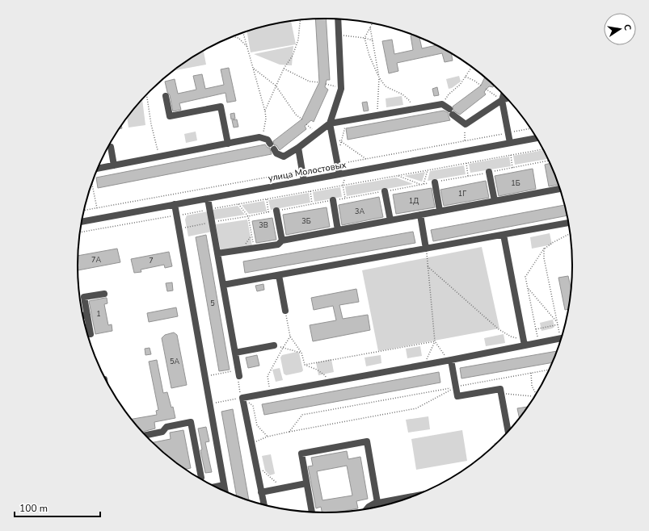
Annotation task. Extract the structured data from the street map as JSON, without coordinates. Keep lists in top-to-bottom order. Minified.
{"streets":{"street":["улица Молостовых"]},"house_numbers":["1Б","1Г","1Д","3А","3Б","3В","7А","7","5","1","5А"],"scale_bar":"100 m","north":"right"}
